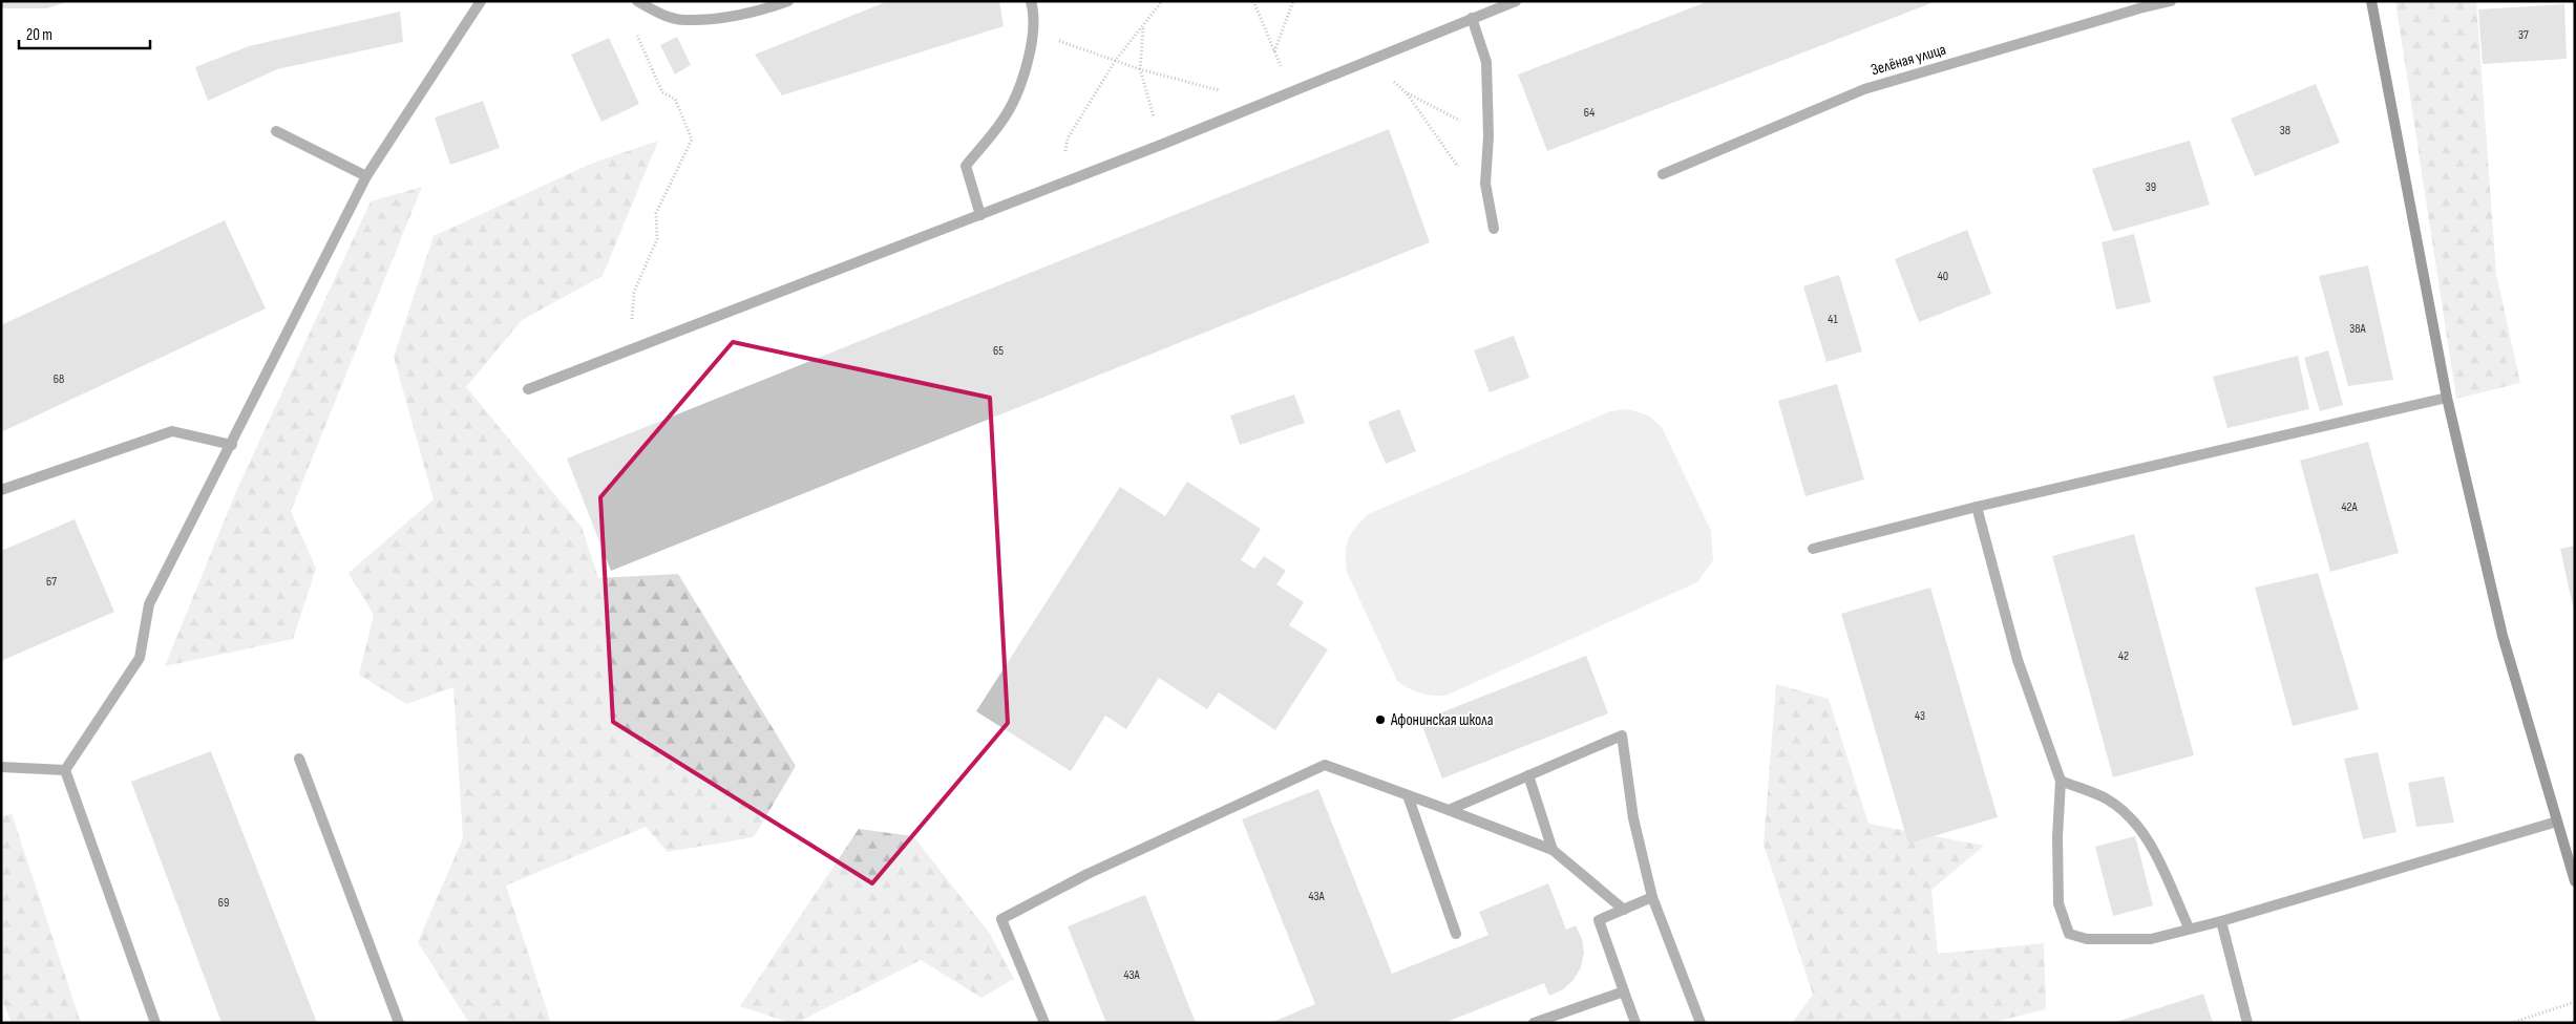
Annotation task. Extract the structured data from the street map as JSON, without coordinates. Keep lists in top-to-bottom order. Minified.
{"streets":{"street":["Зелёная улица"]},"places":["Афонинская школа"],"house_numbers":["37","64","38","39","40","41","38А","65","68","42А","67","42","43","43А","69","43А"],"scale_bar":"20 m"}
